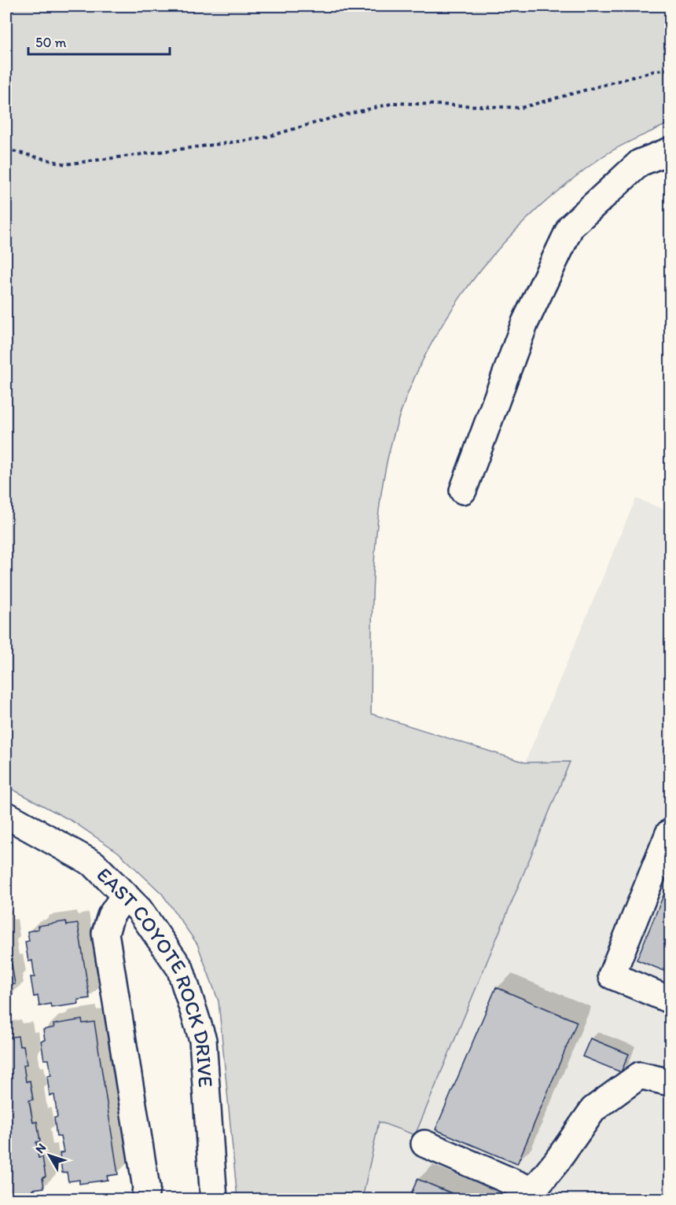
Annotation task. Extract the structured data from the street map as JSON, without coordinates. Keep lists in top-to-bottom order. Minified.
{"streets":{"street":["EAST COYOTE ROCK DRIVE"]},"scale_bar":"50 m","north":"top left"}
